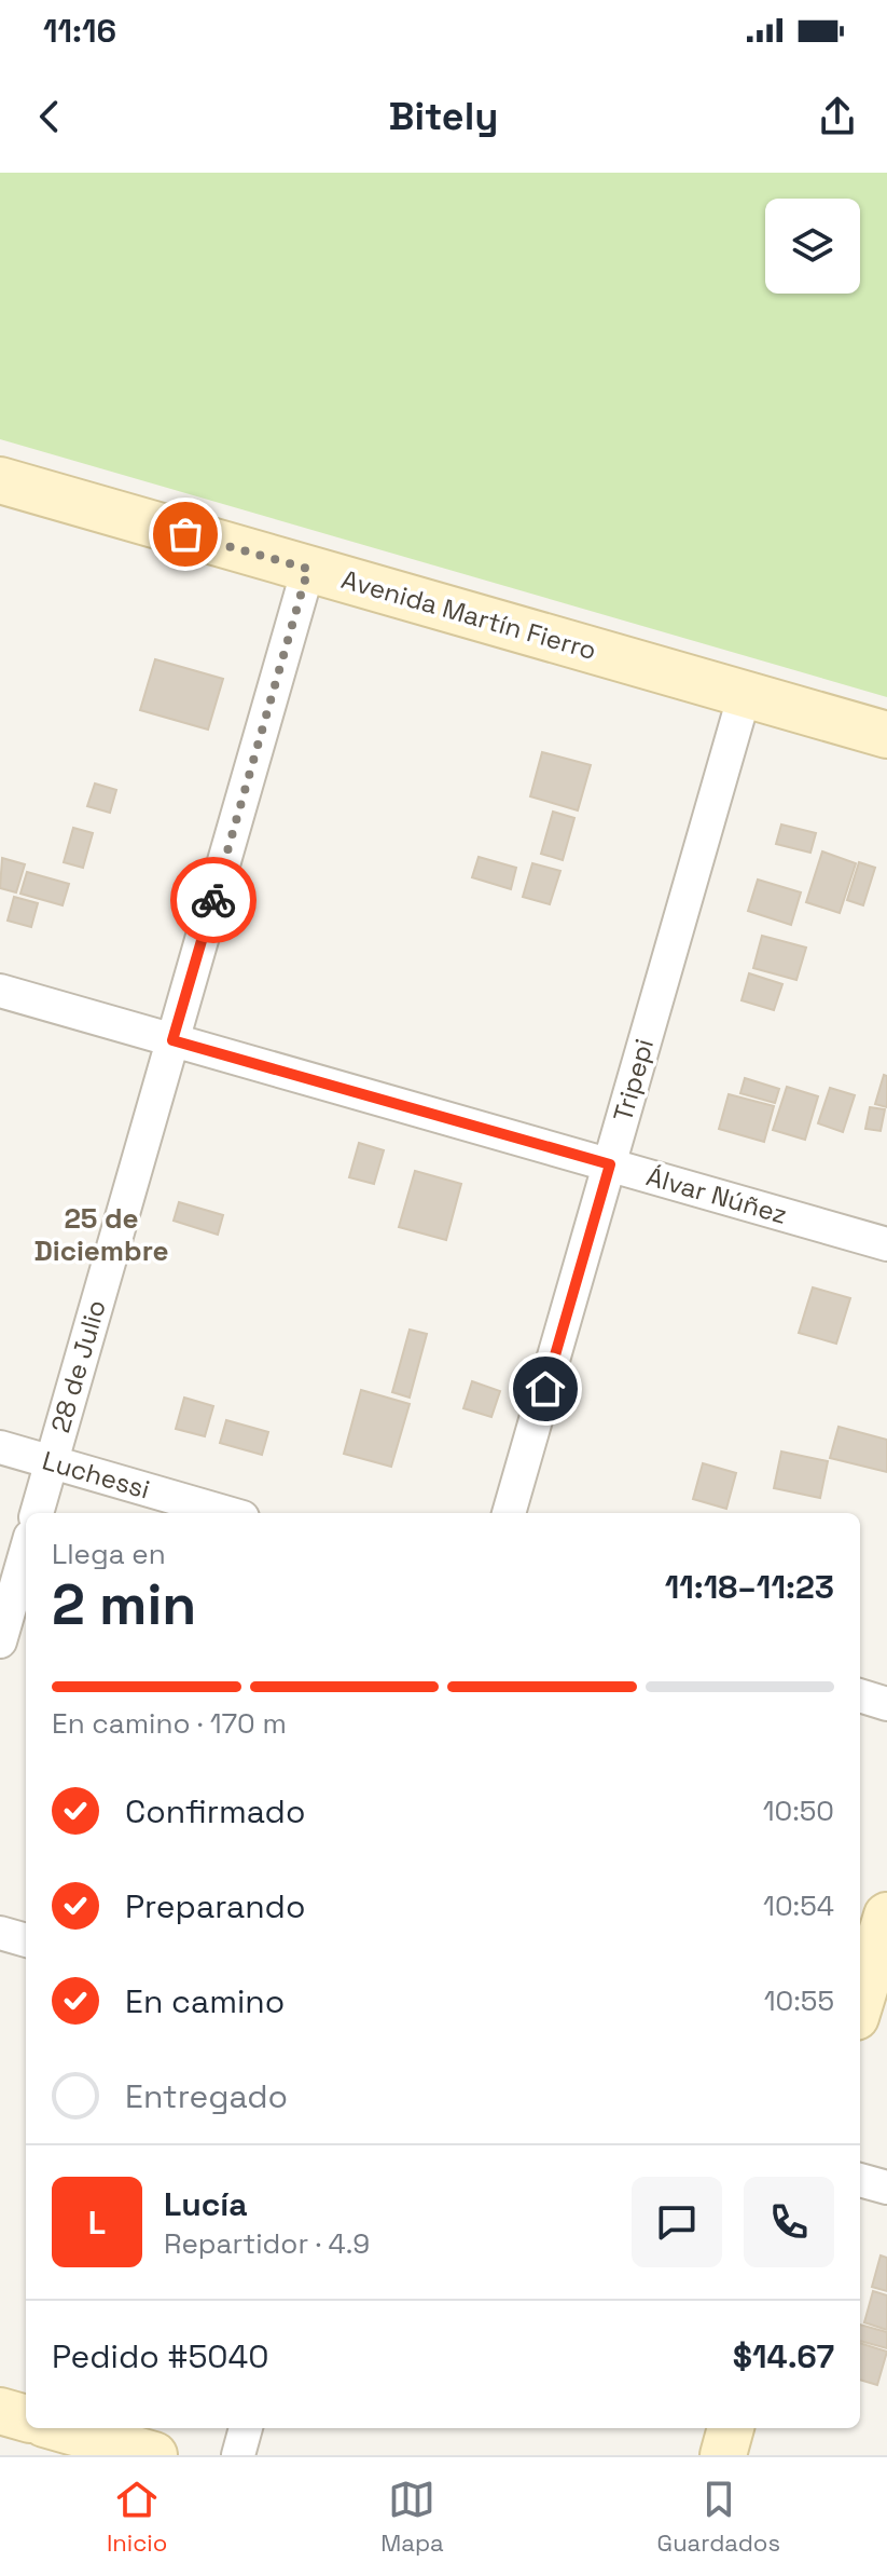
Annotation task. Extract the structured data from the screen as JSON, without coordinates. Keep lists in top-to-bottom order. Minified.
{"streets":{"main road":["Avenida Martín Fierro"],"street":["Tripepi","Álvar Núñez","28 de Julio","Luchessi"]},"crossings":[["Avenida Martín Fierro","Tripepi"],["Avenida Martín Fierro","28 de Julio"],["Tripepi","Álvar Núñez"],["Álvar Núñez","28 de Julio"],["28 de Julio","Luchessi"]],"districts":["25 de Diciembre"],"page":{"status":"11:16","header":"Bitely","heading":["2 min","Llega en","11:18–11:23"],"panel":["Lucía","Repartidor · 4.9","Pedido #5040","$14.67"],"bar":"En camino · 170 m","list":[["Confirmado","10:50"],["Preparando","10:54"],["En camino","10:55"],"Entregado"],"round":"L","tabs":["Inicio","Mapa","Guardados"]}}
